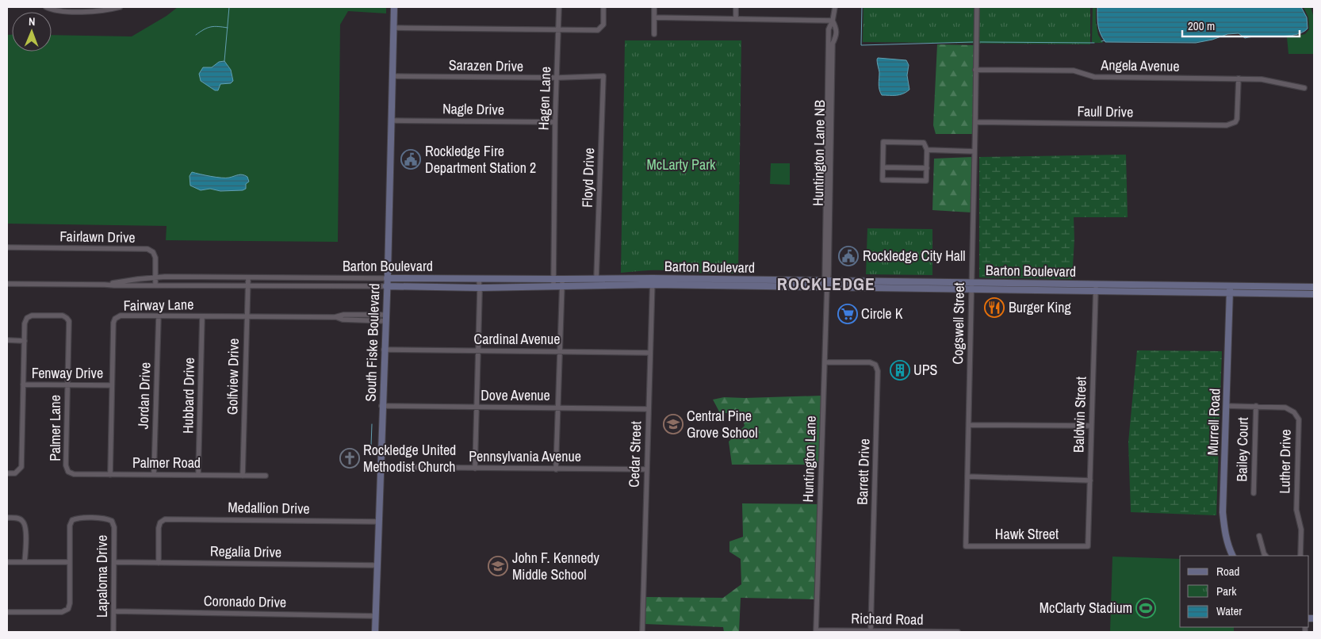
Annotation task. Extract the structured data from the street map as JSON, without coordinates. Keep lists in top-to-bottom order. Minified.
{"streets":{"main road":["Barton Boulevard","South Fiske Boulevard","Murrell Road"],"street":["Sarazen Drive","Angela Avenue","Hagen Lane","Nagle Drive","Faull Drive","Huntington Lane NB","Floyd Drive","Fairlawn Drive","Fairway Lane","Cogswell Street","Cardinal Avenue","Fenway Drive","Golfview Drive","Jordan Drive","Hubbard Drive","Dove Avenue","Baldwin Street","Palmer Lane","Bailey Court","Cedar Street","Pennsylvania Avenue","Huntington Lane","Luther Drive","Palmer Road","Barrett Drive","Medallion Drive","Hawk Street","Regalia Drive","Lapaloma Drive","Coronado Drive","Richard Road"]},"crossings":[["Sarazen Drive","Hagen Lane"],["Sarazen Drive","Floyd Drive"],["Sarazen Drive","South Fiske Boulevard"],["Angela Avenue","Faull Drive"],["Angela Avenue","Cogswell Street"],["Hagen Lane","Nagle Drive"],["Hagen Lane","Barton Boulevard"],["Nagle Drive","South Fiske Boulevard"],["Faull Drive","Cogswell Street"],["Huntington Lane NB","Barton Boulevard"],["Huntington Lane NB","Huntington Lane"],["Floyd Drive","Barton Boulevard"],["Fairlawn Drive","Barton Boulevard"],["Barton Boulevard","Cogswell Street"],["Barton Boulevard","South Fiske Boulevard"],["Barton Boulevard","Golfview Drive"],["Barton Boulevard","Baldwin Street"],["Barton Boulevard","Murrell Road"],["Barton Boulevard","Cedar Street"],["Barton Boulevard","Huntington Lane"],["Fairway Lane","South Fiske Boulevard"],["Fairway Lane","Fenway Drive"],["Fairway Lane","Golfview Drive"],["Fairway Lane","Jordan Drive"],["Fairway Lane","Hubbard Drive"],["Fairway Lane","Palmer Road"],["Cogswell Street","Hawk Street"],["Cardinal Avenue","South Fiske Boulevard"],["Cardinal Avenue","Cedar Street"],["South Fiske Boulevard","Dove Avenue"],["South Fiske Boulevard","Pennsylvania Avenue"],["South Fiske Boulevard","Medallion Drive"],["South Fiske Boulevard","Regalia Drive"],["South Fiske Boulevard","Coronado Drive"],["Fenway Drive","Palmer Lane"],["Golfview Drive","Palmer Road"],["Jordan Drive","Palmer Road"],["Hubbard Drive","Palmer Road"],["Dove Avenue","Cedar Street"],["Baldwin Street","Hawk Street"],["Murrell Road","Luther Drive"],["Palmer Lane","Palmer Road"],["Bailey Court","Luther Drive"],["Cedar Street","Pennsylvania Avenue"],["Huntington Lane","Barrett Drive"],["Huntington Lane","Richard Road"],["Barrett Drive","Richard Road"],["Medallion Drive","Regalia Drive"],["Regalia Drive","Lapaloma Drive"],["Lapaloma Drive","Coronado Drive"]],"districts":["ROCKLEDGE"],"parks":["McLarty Park"],"places":{"public building":["Rockledge Fire Department Station 2","Rockledge City Hall"],"restaurant":["Burger King"],"supermarket":["Circle K"],"building":["UPS"],"school or university":["Central Pine Grove School","John F. Kennedy Middle School"],"church":["Rockledge United Methodist Church"],"sports":["McClarty Stadium"]},"legend":["Road","Park","Water"],"scale_bar":"200 m","north":"top"}
